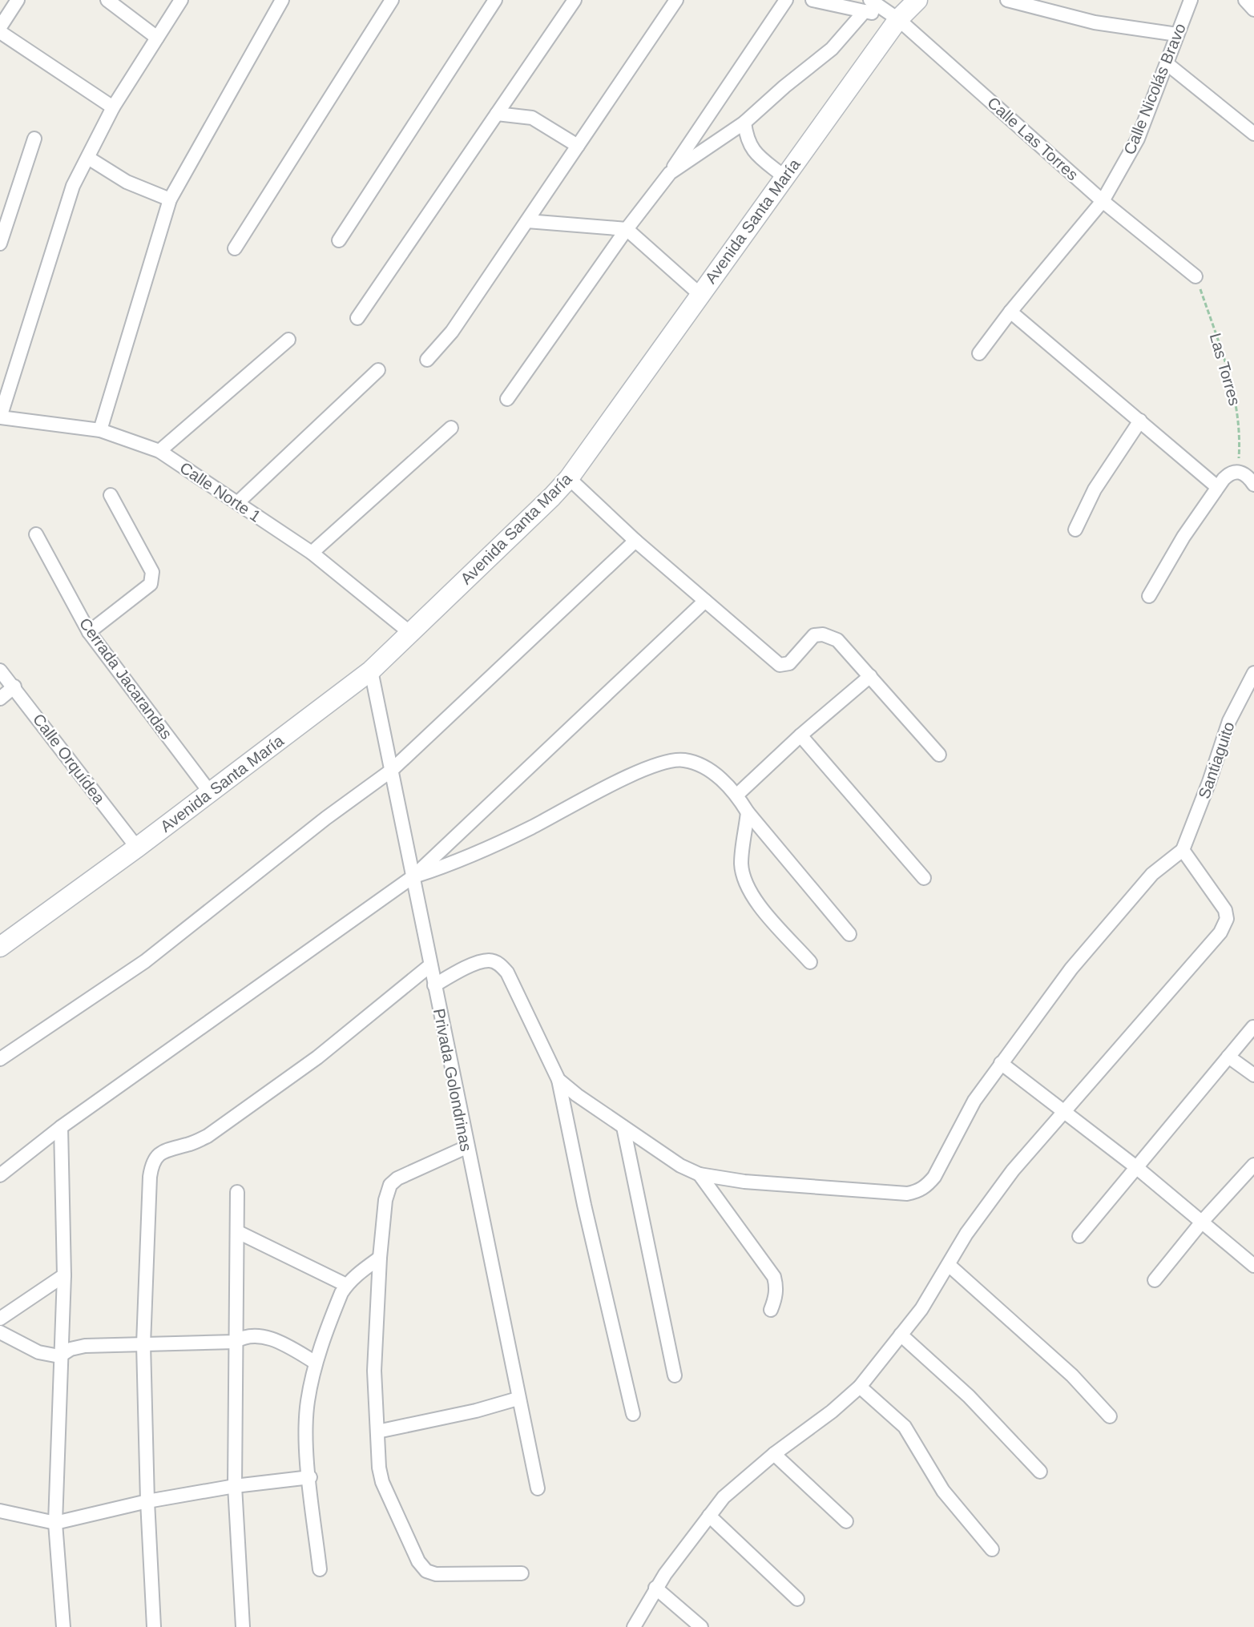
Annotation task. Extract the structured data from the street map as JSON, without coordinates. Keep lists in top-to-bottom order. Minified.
{"streets":{"main road":["Avenida Santa María"],"street":["Calle Nicolás Bravo","Calle Las Torres","Calle Norte 1","Cerrada Jacarandas","Calle Orquídea","Santiaguito","Privada Golondrinas"],"path":["Las Torres"]},"crossings":[["Calle Nicolás Bravo","Calle Las Torres"],["Calle Las Torres","Avenida Santa María"],["Calle Las Torres","Las Torres"],["Avenida Santa María","Calle Norte 1"],["Avenida Santa María","Cerrada Jacarandas"],["Avenida Santa María","Calle Orquídea"],["Avenida Santa María","Privada Golondrinas"]]}
